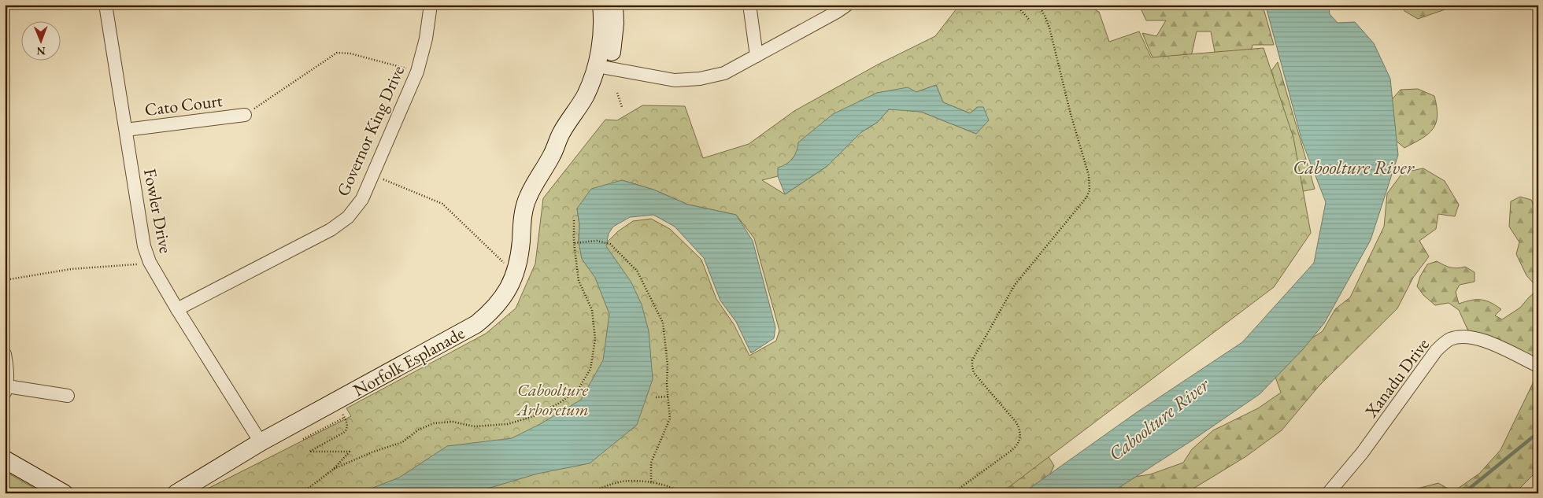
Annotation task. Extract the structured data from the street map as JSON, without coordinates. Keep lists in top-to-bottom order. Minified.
{"streets":{"street":["Cato Court","Governor King Drive","Fowler Drive","Norfolk Esplanade","Xanadu Drive"]},"crossings":[["Cato Court","Fowler Drive"],["Governor King Drive","Fowler Drive"],["Fowler Drive","Norfolk Esplanade"]],"water":["Caboolture River"],"parks":["Caboolture Arboretum"],"north":"bottom"}
